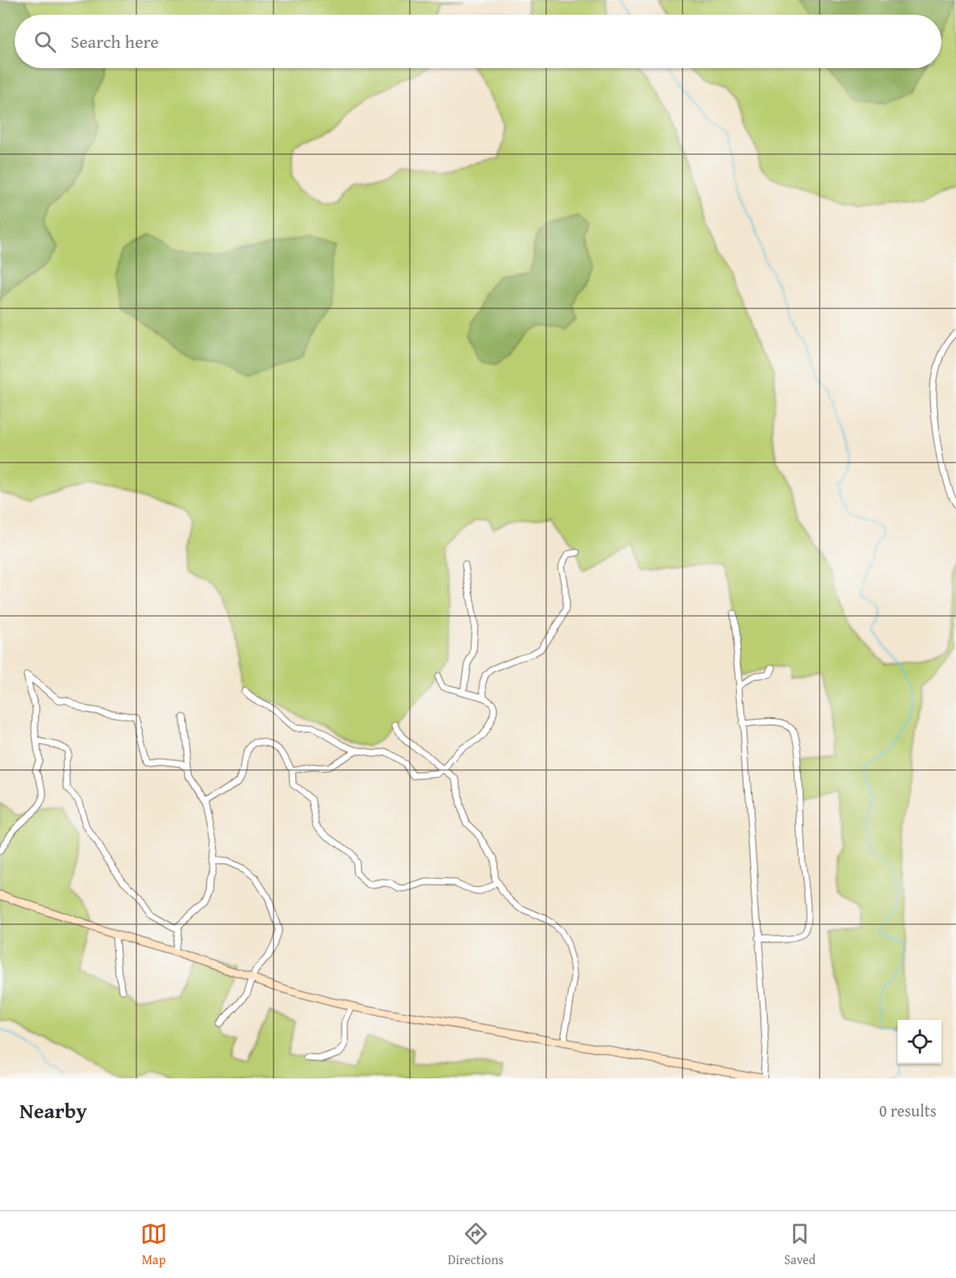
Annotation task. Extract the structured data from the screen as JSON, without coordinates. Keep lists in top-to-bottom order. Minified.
{"page":{"search":"Search here","heading":["Nearby","0 results"],"nav":["Map","Directions","Saved"]}}
